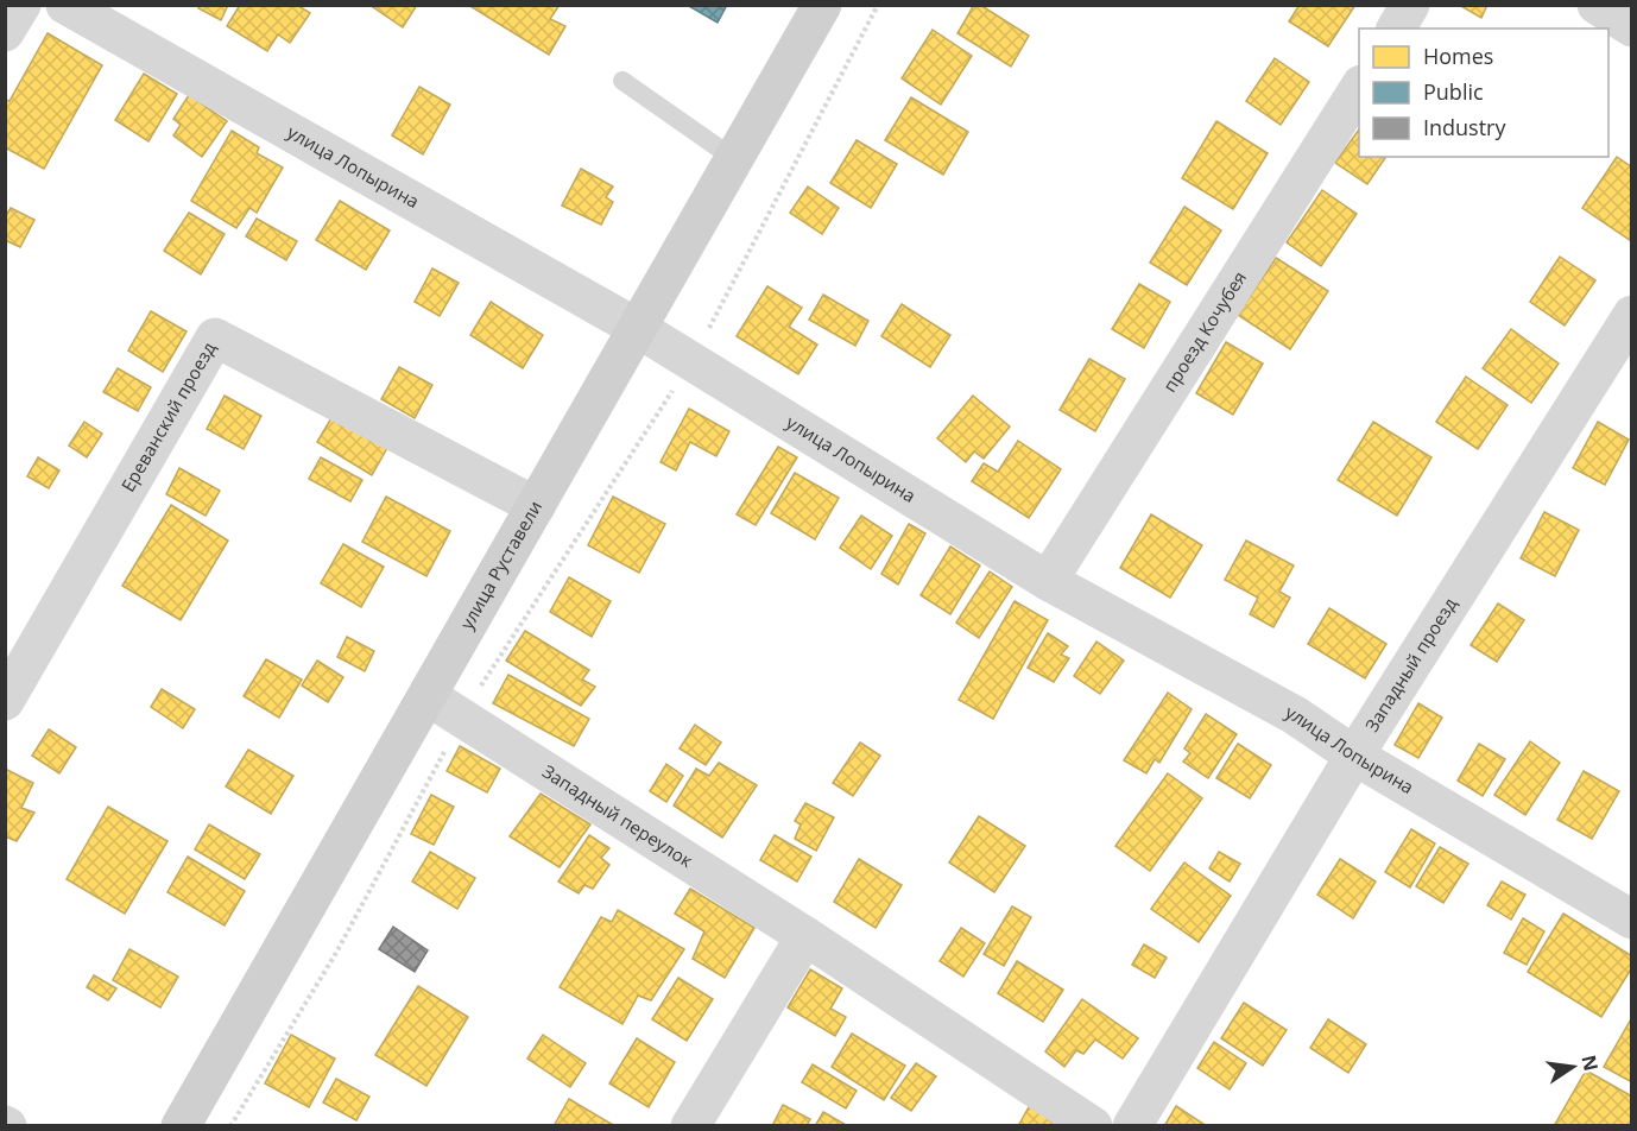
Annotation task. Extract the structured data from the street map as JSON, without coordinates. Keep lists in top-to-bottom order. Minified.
{"streets":{"street":["улица Лопырина","проезд Кочубея","Ереванский проезд","улица Руставели","Западный проезд","Западный переулок"]},"crossings":[["улица Лопырина","проезд Кочубея"],["улица Лопырина","улица Руставели"],["улица Лопырина","Западный проезд"],["Ереванский проезд","улица Руставели"],["улица Руставели","Западный переулок"]],"legend":["Homes","Public","Industry"],"north":"right"}
